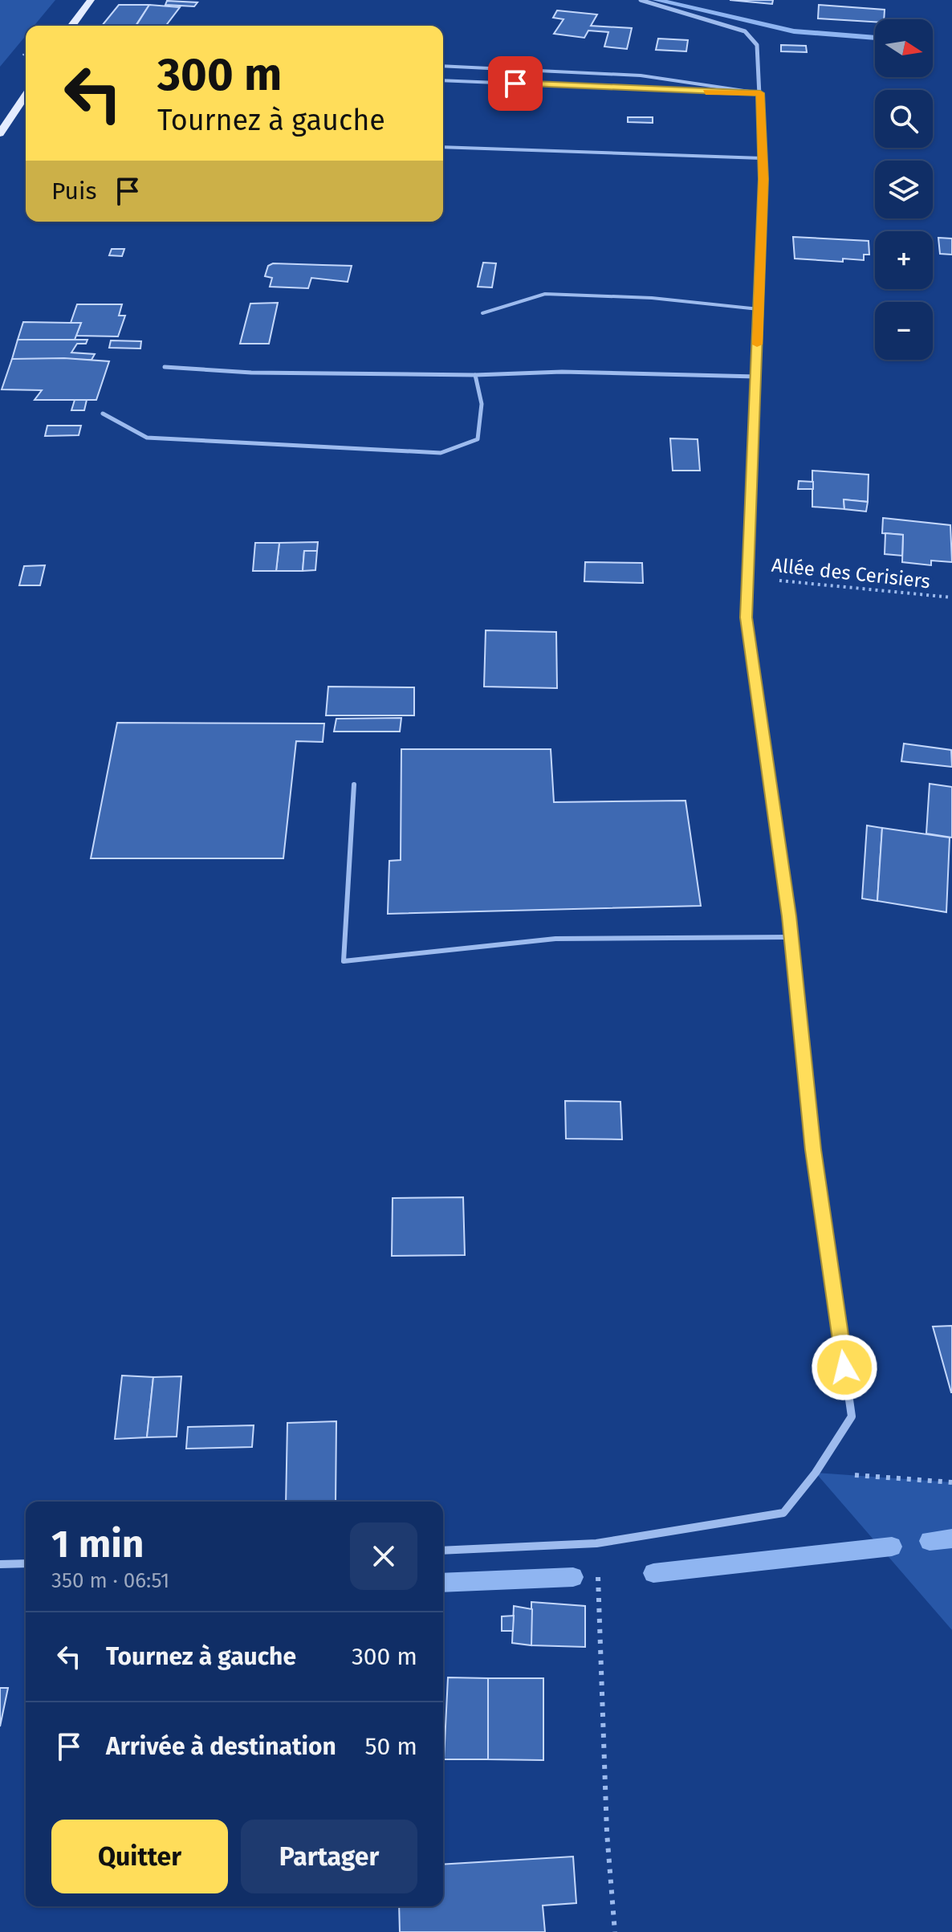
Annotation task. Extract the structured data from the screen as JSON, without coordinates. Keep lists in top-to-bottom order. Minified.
{"streets":{"path":["Allée des Cerisiers"]},"north":"right","page":{"map_buttons":["+","−"],"turn":["300 m","Tournez à gauche"],"then":"Puis","heading":["1 min","350 m · 06:51"],"list":[{"name":"Tournez à gauche","value":"300 m"},{"name":"Arrivée à destination","value":"50 m"}],"buttons":["Quitter","Partager"]}}
